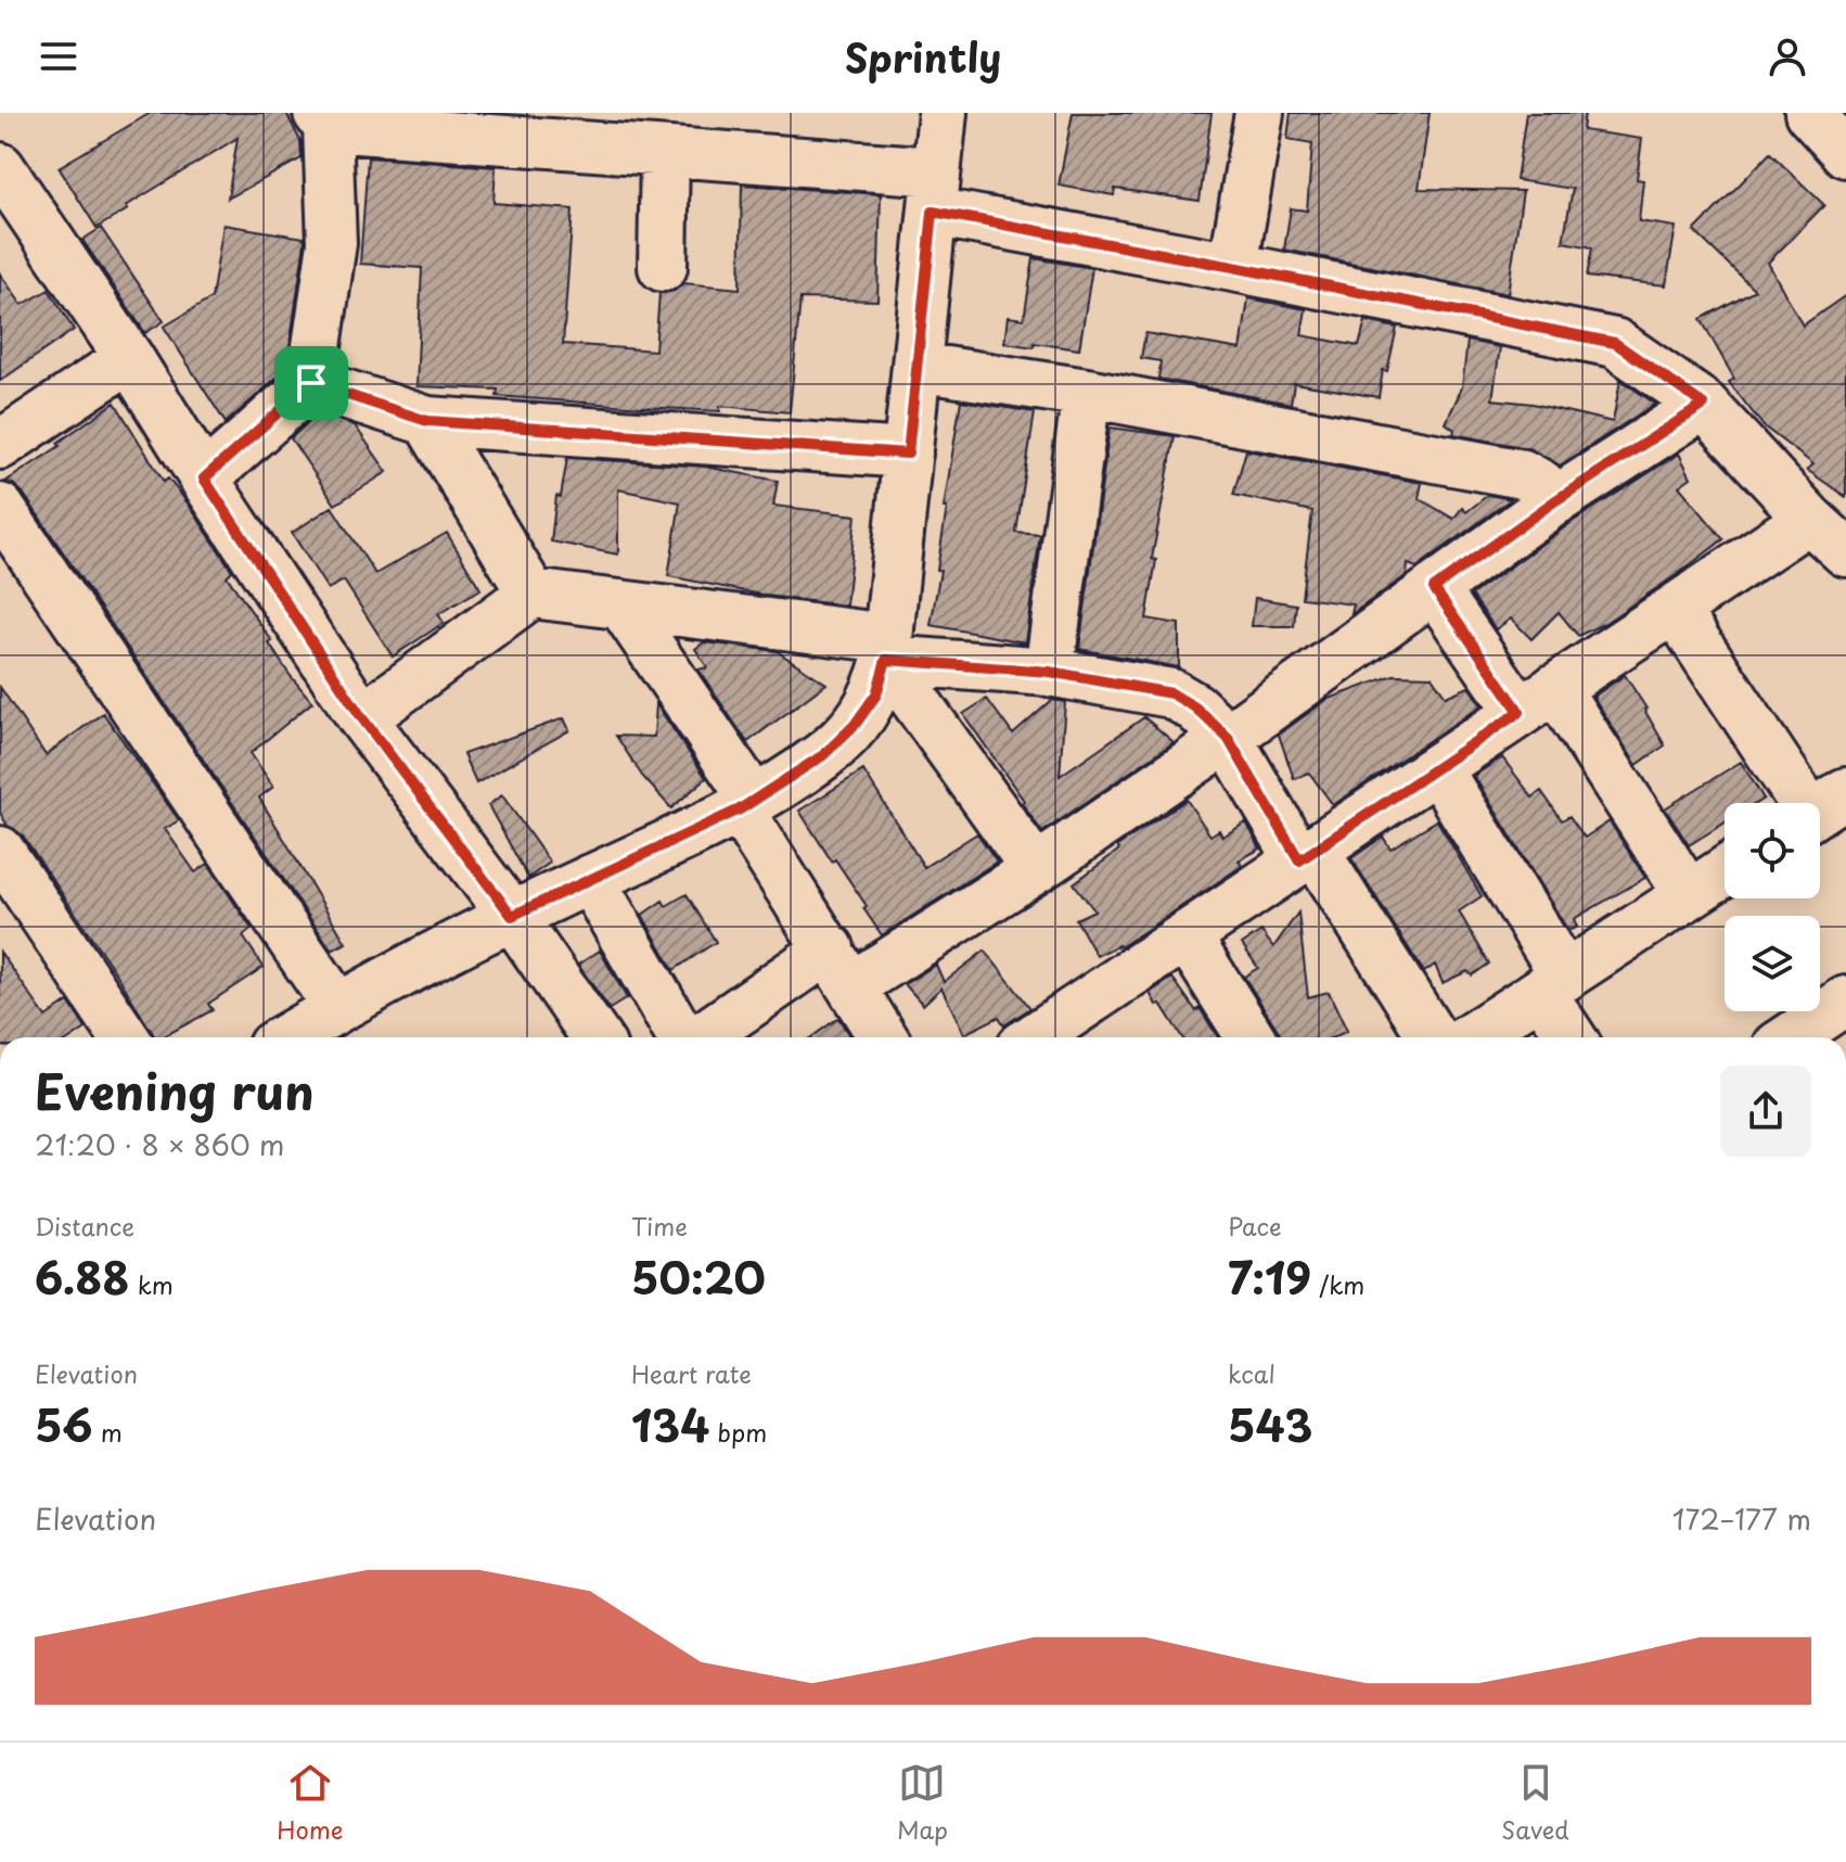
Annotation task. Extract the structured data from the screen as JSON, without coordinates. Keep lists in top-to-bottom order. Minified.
{"page":{"header":"Sprintly","heading":["Evening run","21:20 · 8 × 860 m"],"stats":[["Distance","6.88 km"],["Time","50:20"],["Pace","7:19 /km"],["Elevation","56 m"],["Heart rate","134 bpm"],["kcal","543"]],"chart":["Elevation","172–177 m"],"tabs":["Home","Map","Saved"]}}
